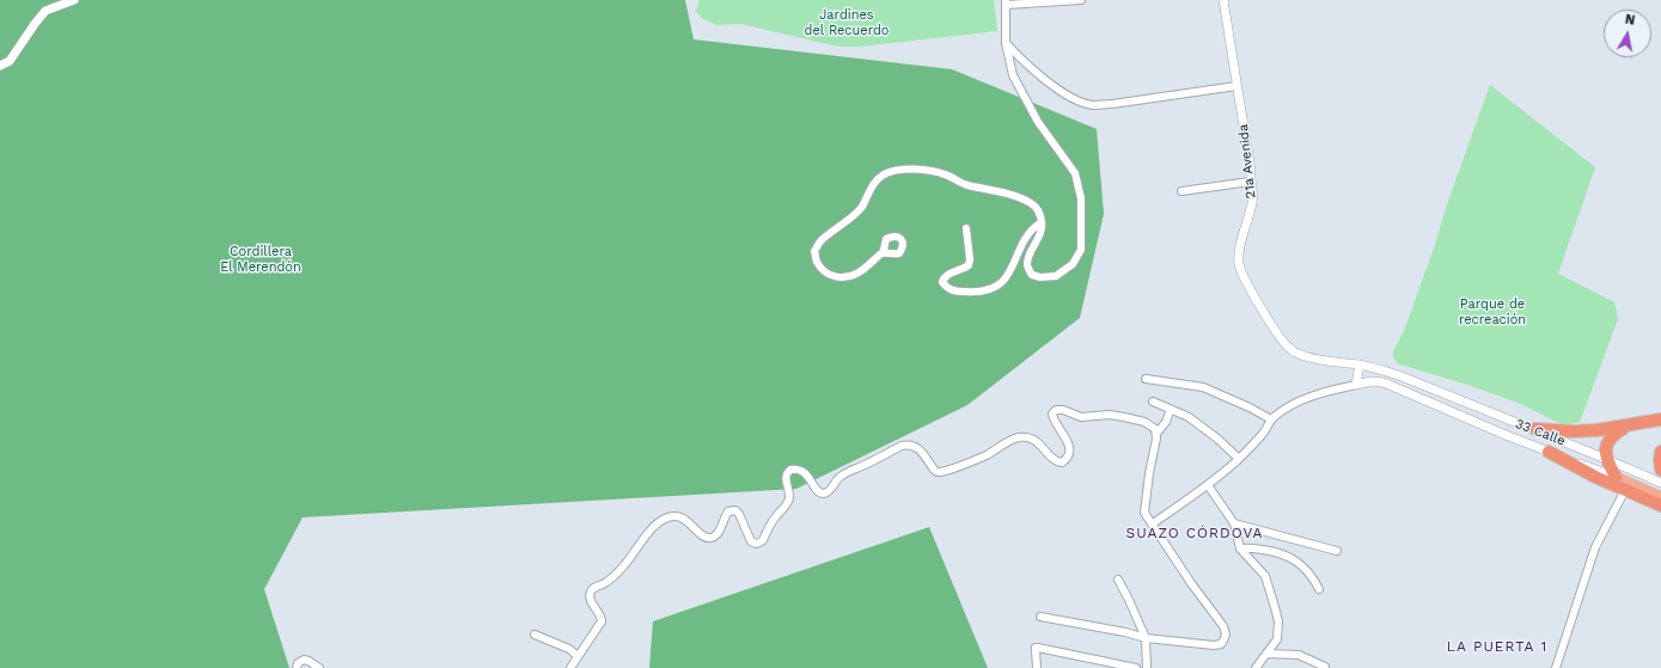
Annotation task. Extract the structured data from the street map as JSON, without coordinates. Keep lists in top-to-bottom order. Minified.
{"streets":{"main road":["33 Calle"],"street":["21a Avenida"]},"crossings":[["21a Avenida","33 Calle"]],"districts":["SUAZO CÓRDOVA","LA PUERTA 1"],"parks":["Jardines del Recuerdo","Cordillera El Merendón","Parque de recreación"],"north":"top"}
